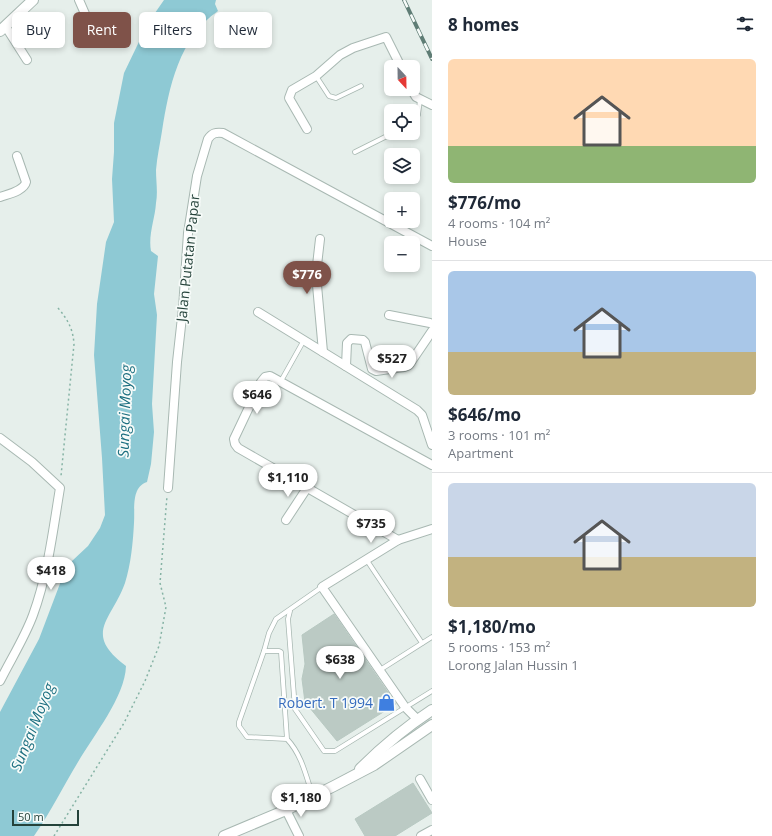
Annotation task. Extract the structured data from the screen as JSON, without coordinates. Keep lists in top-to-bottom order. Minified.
{"streets":{"street":["Jalan Putatan Papar"]},"water":["Sungai Moyog"],"places":{"shop":["Robert. T 1994"]},"scale_bar":"50 m","north":"bottom","page":{"heading":"8 homes","chip":["Buy","Rent","Filters","New"],"list":[{"name":"$776/mo","note":"4 rooms · 104 m² · House"},{"name":"$646/mo","note":"3 rooms · 101 m² · Apartment"},{"name":"$1,180/mo","note":"5 rooms · 153 m² · Lorong Jalan Hussin 1"}],"map_buttons":["+","−"],"price":["$776","$527","$646","$1,110","$735","$418","$638","$1,180"],"scale":"50 m"}}
